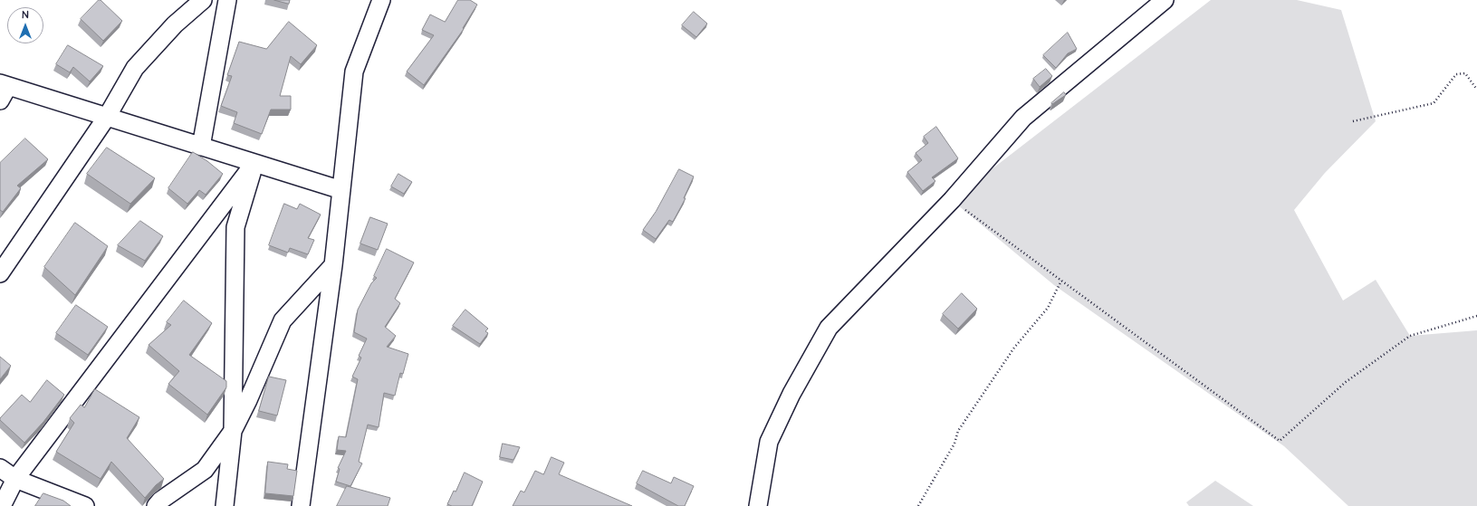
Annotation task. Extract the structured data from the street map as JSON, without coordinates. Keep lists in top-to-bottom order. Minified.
{"north":"top"}
